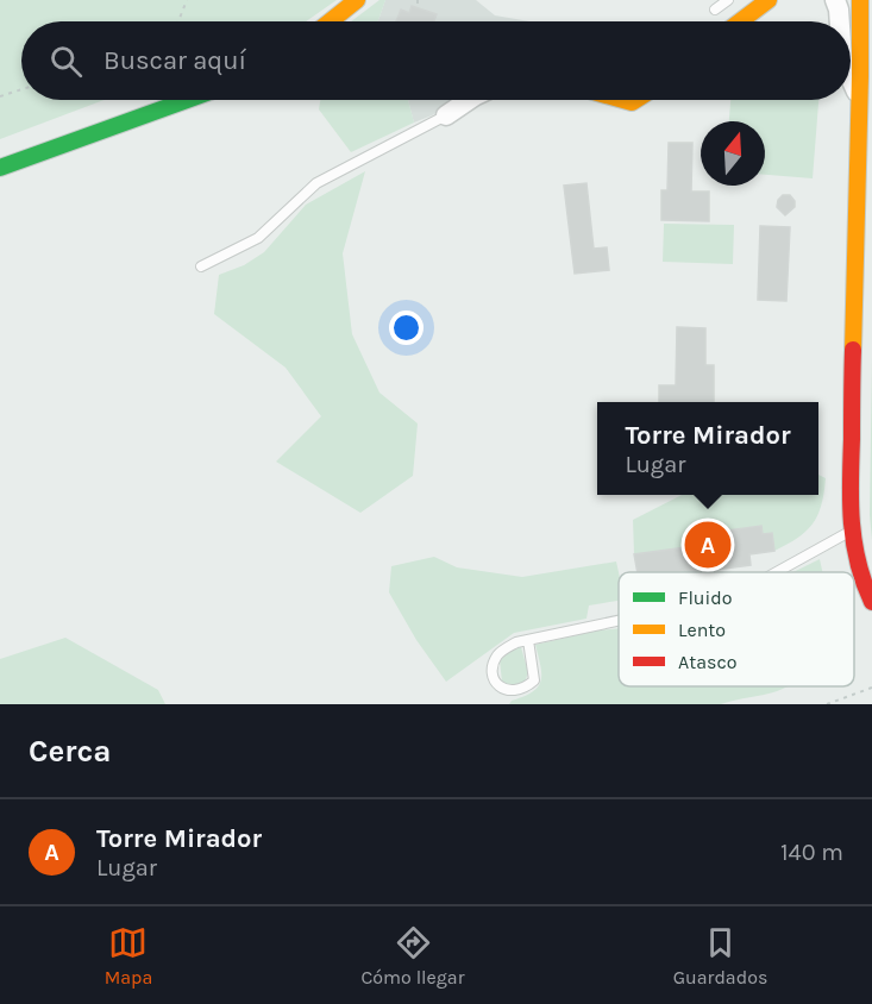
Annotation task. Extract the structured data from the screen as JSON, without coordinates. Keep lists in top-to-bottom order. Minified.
{"legend":["Fluido","Lento","Atasco"],"north":"top","page":{"search":"Buscar aquí","popup":["Torre Mirador","Lugar"],"pins":"A","heading":"Cerca","list":[{"mark":"A","name":"Torre Mirador","note":"Lugar","value":"140 m"}],"nav":["Mapa","Cómo llegar","Guardados"]}}
